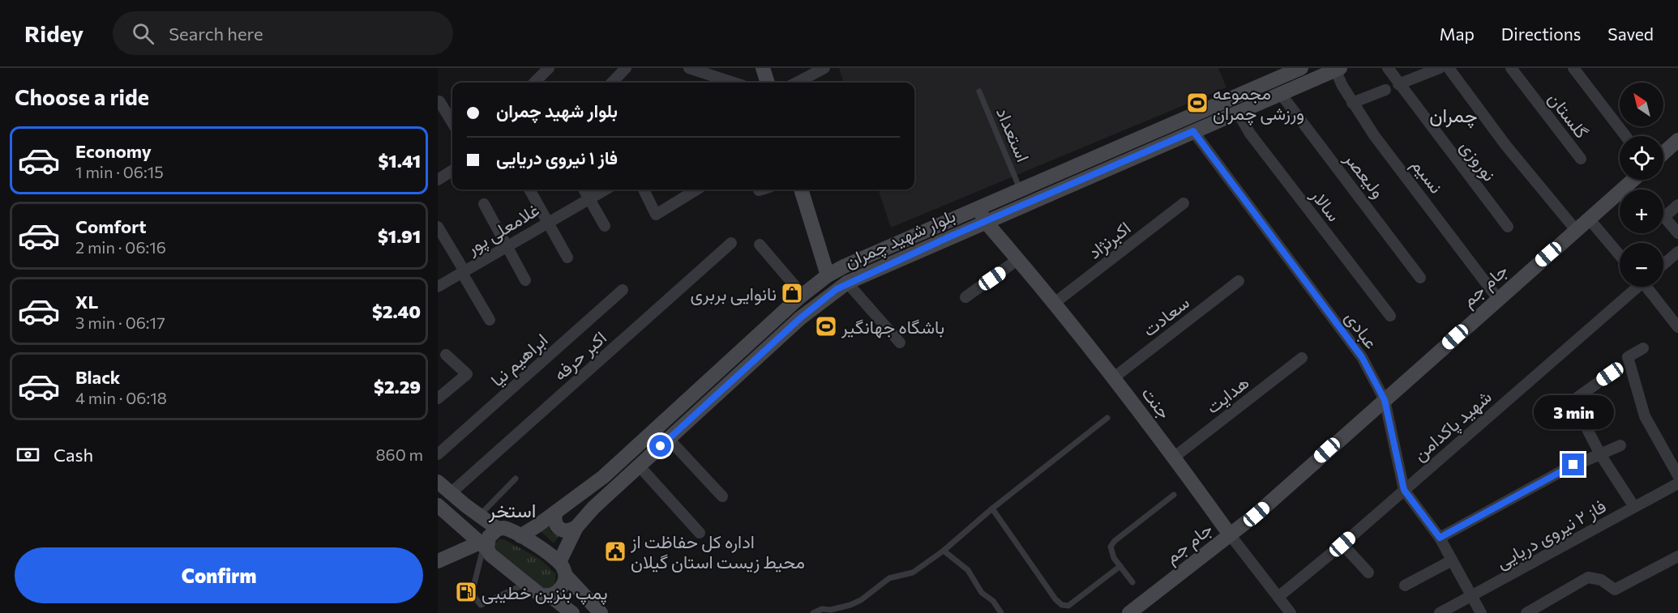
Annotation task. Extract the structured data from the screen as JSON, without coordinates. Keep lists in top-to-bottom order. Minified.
{"streets":{"main road":["بلوار شهید چمران","جام جم","جنت"],"street":["گلستان","نوروزی","ولیعصر","نسیم","سالار","غلامعلی پور","اکبرنژاد","سعادت","عبادی","اکبر حرفه","ابراهیم نیا","هدایت","شهید پاکدامن","فاز ۲ نیروی دریایی"],"lane":["استعداد"]},"crossings":[["استعداد","بلوار شهید چمران"],["ولیعصر","بلوار شهید چمران"],["نسیم","بلوار شهید چمران"],["نسیم","جام جم"],["سالار","بلوار شهید چمران"],["بلوار شهید چمران","عبادی"],["بلوار شهید چمران","جنت"],["اکبرنژاد","جنت"],["جام جم","عبادی"],["جام جم","جنت"],["سعادت","جنت"],["عبادی","شهید پاکدامن"],["عبادی","فاز ۲ نیروی دریایی"],["هدایت","جنت"],["جنت","شهید پاکدامن"]],"districts":["چمران","استخر"],"places":{"sports":["مجموعه ورزشی چمران","باشگاه جهانگیر"],"shop":["نانوایی بربری"],"public building":["اداره کل حفاظت از محیط زیست استان گیلان"],"fuel station":["پمپ بنزین خطیبی"]},"north":"top left","page":{"header":"Ridey","search":"Search here","nav":["Map","Directions","Saved"],"heading":"Choose a ride","map_buttons":["+","−"],"banner":["بلوار شهید چمران","فاز ۱ نیروی دریایی"],"list":[{"name":"Economy","note":"1 min · 06:15","value":"$1.41"},{"name":"Comfort","note":"2 min · 06:16","value":"$1.91"},{"name":"XL","note":"3 min · 06:17","value":"$2.40"},{"name":"Black","note":"4 min · 06:18","value":"$2.29"}],"bubble":"3 min","pay":["Cash","860 m"],"buttons":"Confirm"}}
